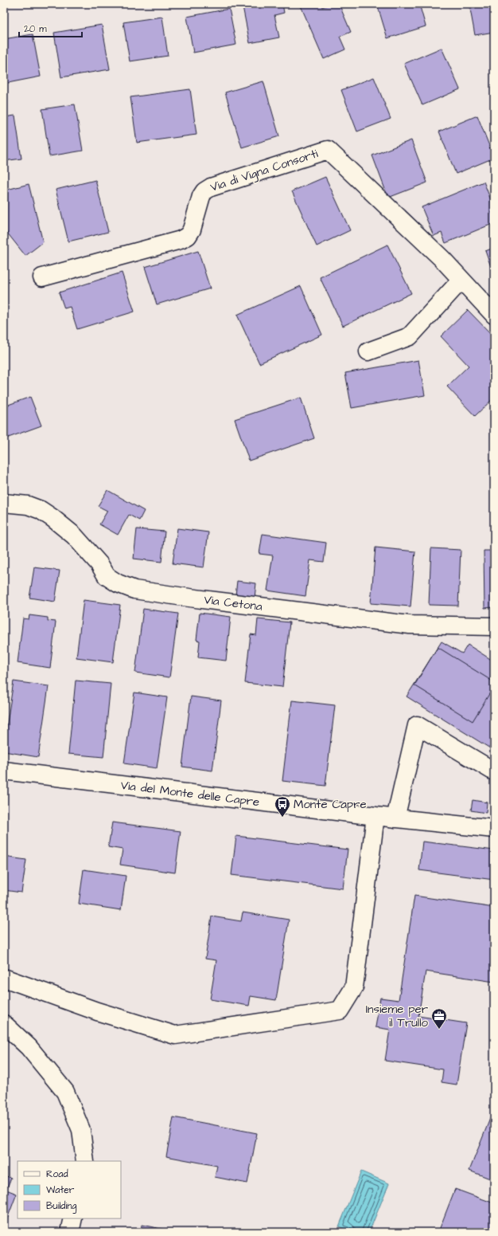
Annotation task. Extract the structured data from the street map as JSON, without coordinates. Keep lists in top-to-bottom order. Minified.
{"streets":{"street":["Via di Vigna Consorti","Via Cetona","Via del Monte delle Capre"]},"places":{"bus stop":["Monte Capre"],"office":["Insieme per il Trullo"]},"legend":["Road","Water","Building"],"scale_bar":"20 m"}
